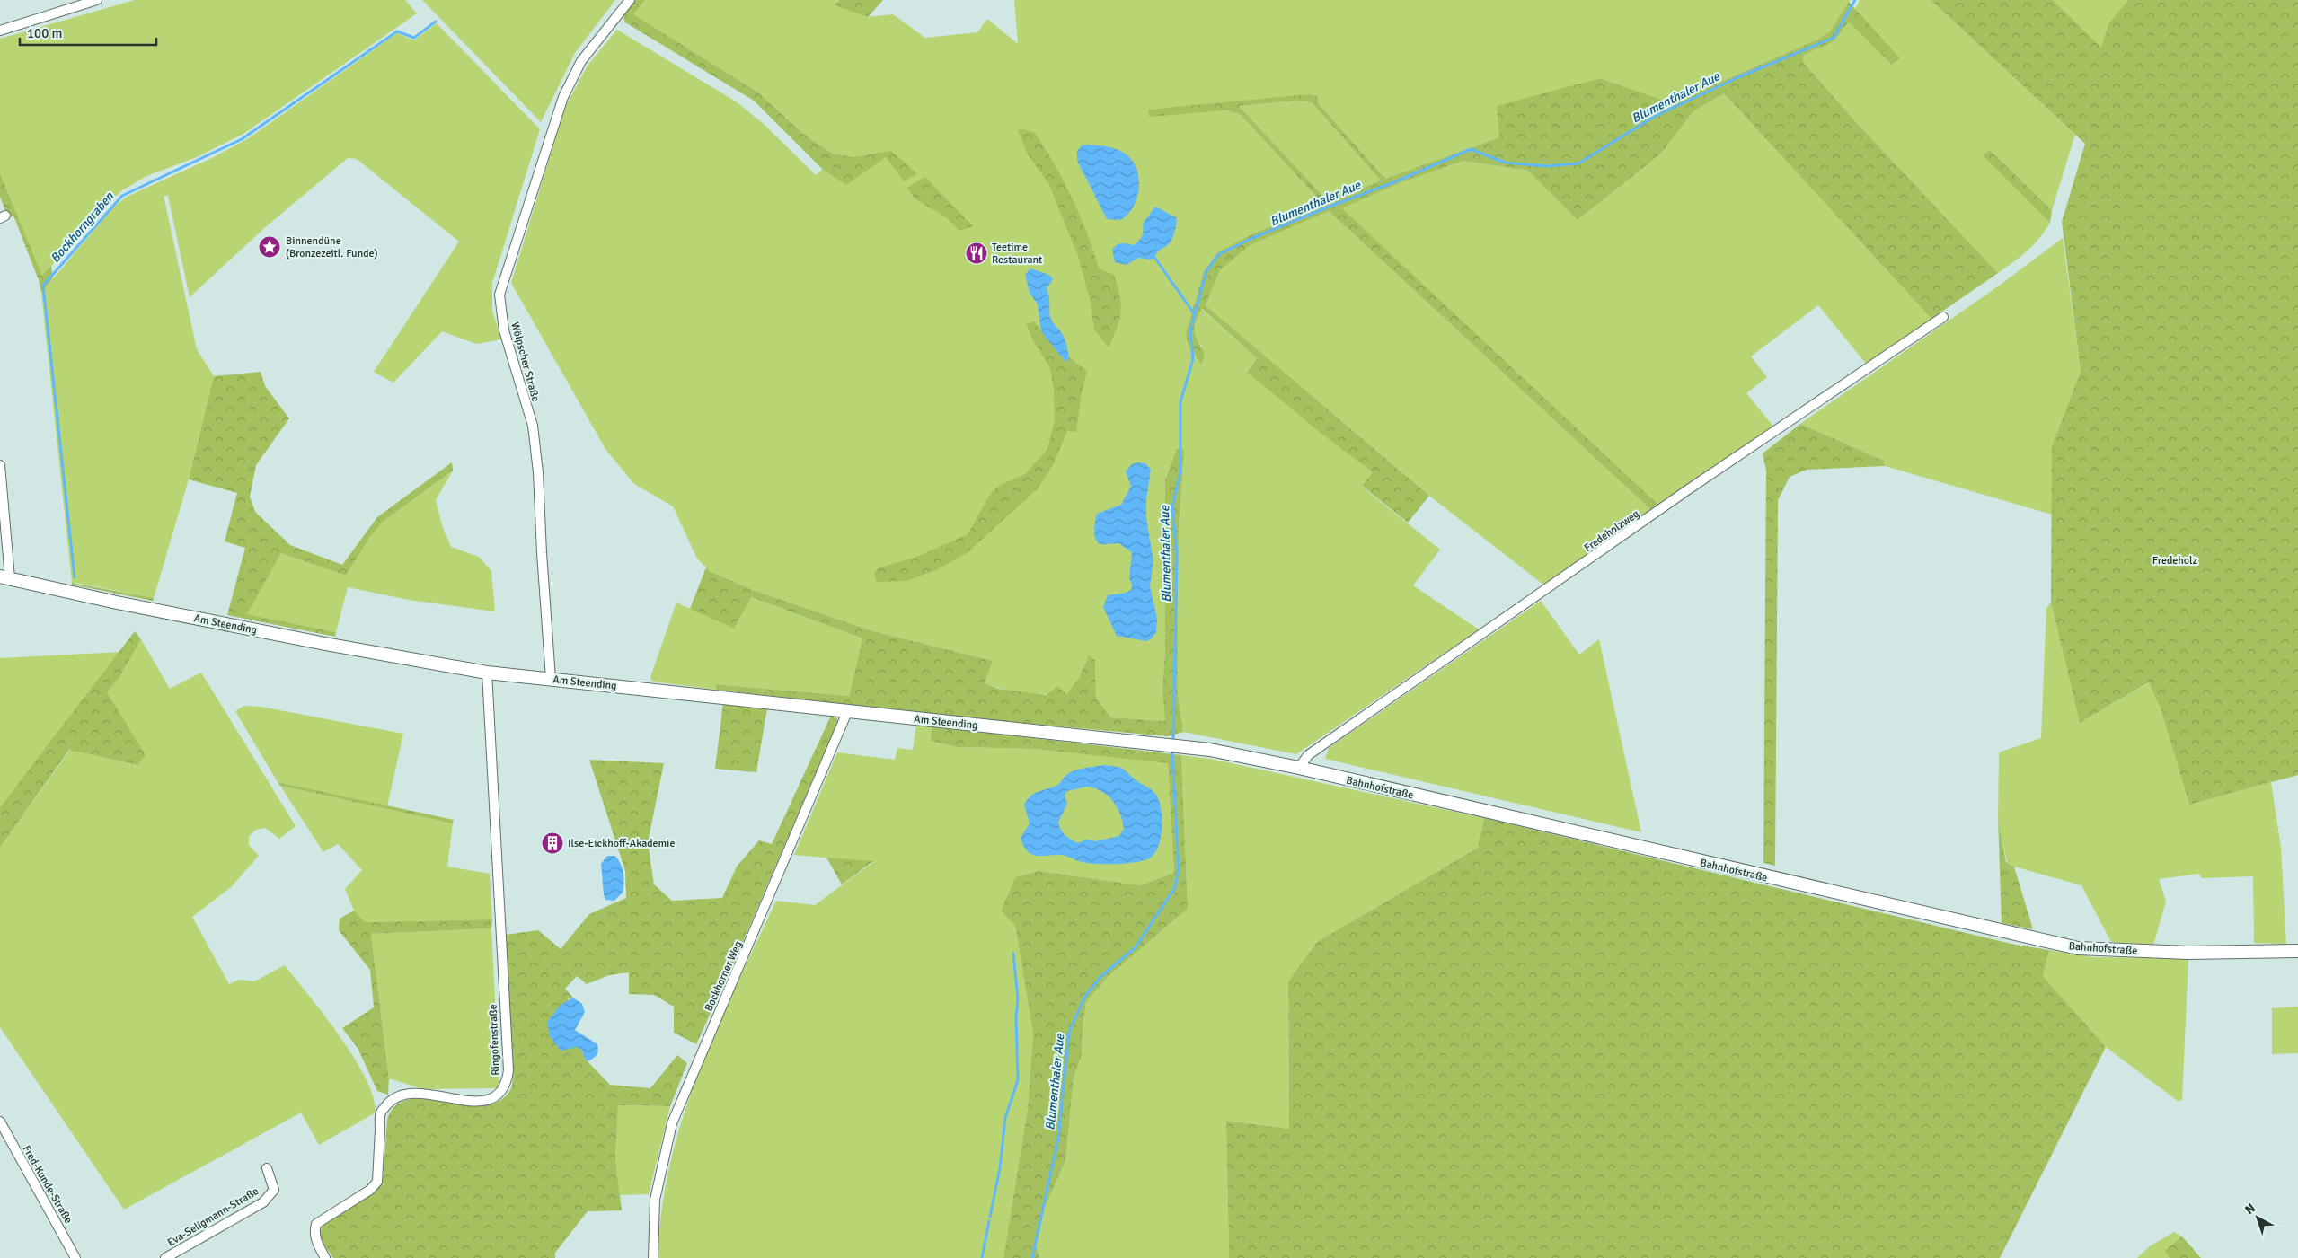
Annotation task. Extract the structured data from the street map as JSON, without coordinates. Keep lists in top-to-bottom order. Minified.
{"streets":{"street":["Wölpscher Straße","Fredeholzweg","Am Steending","Bahnhofstraße","Bockhorner Weg","Ringofenstraße","Fred-Kunde-Straße","Eva-Seligmann-Straße"]},"crossings":[["Wölpscher Straße","Am Steending"],["Fredeholzweg","Bahnhofstraße"],["Am Steending","Bahnhofstraße"],["Am Steending","Bockhorner Weg"],["Am Steending","Ringofenstraße"]],"water":["Blumenthaler Aue","Bockhorngraben"],"parks":["Fredeholz"],"places":{"place":["Binnendüne (Bronzezeitl. Funde)"],"restaurant":["Teetime Restaurant"],"building":["Ilse-Eickhoff-Akademie"]},"scale_bar":"100 m","north":"top left"}
